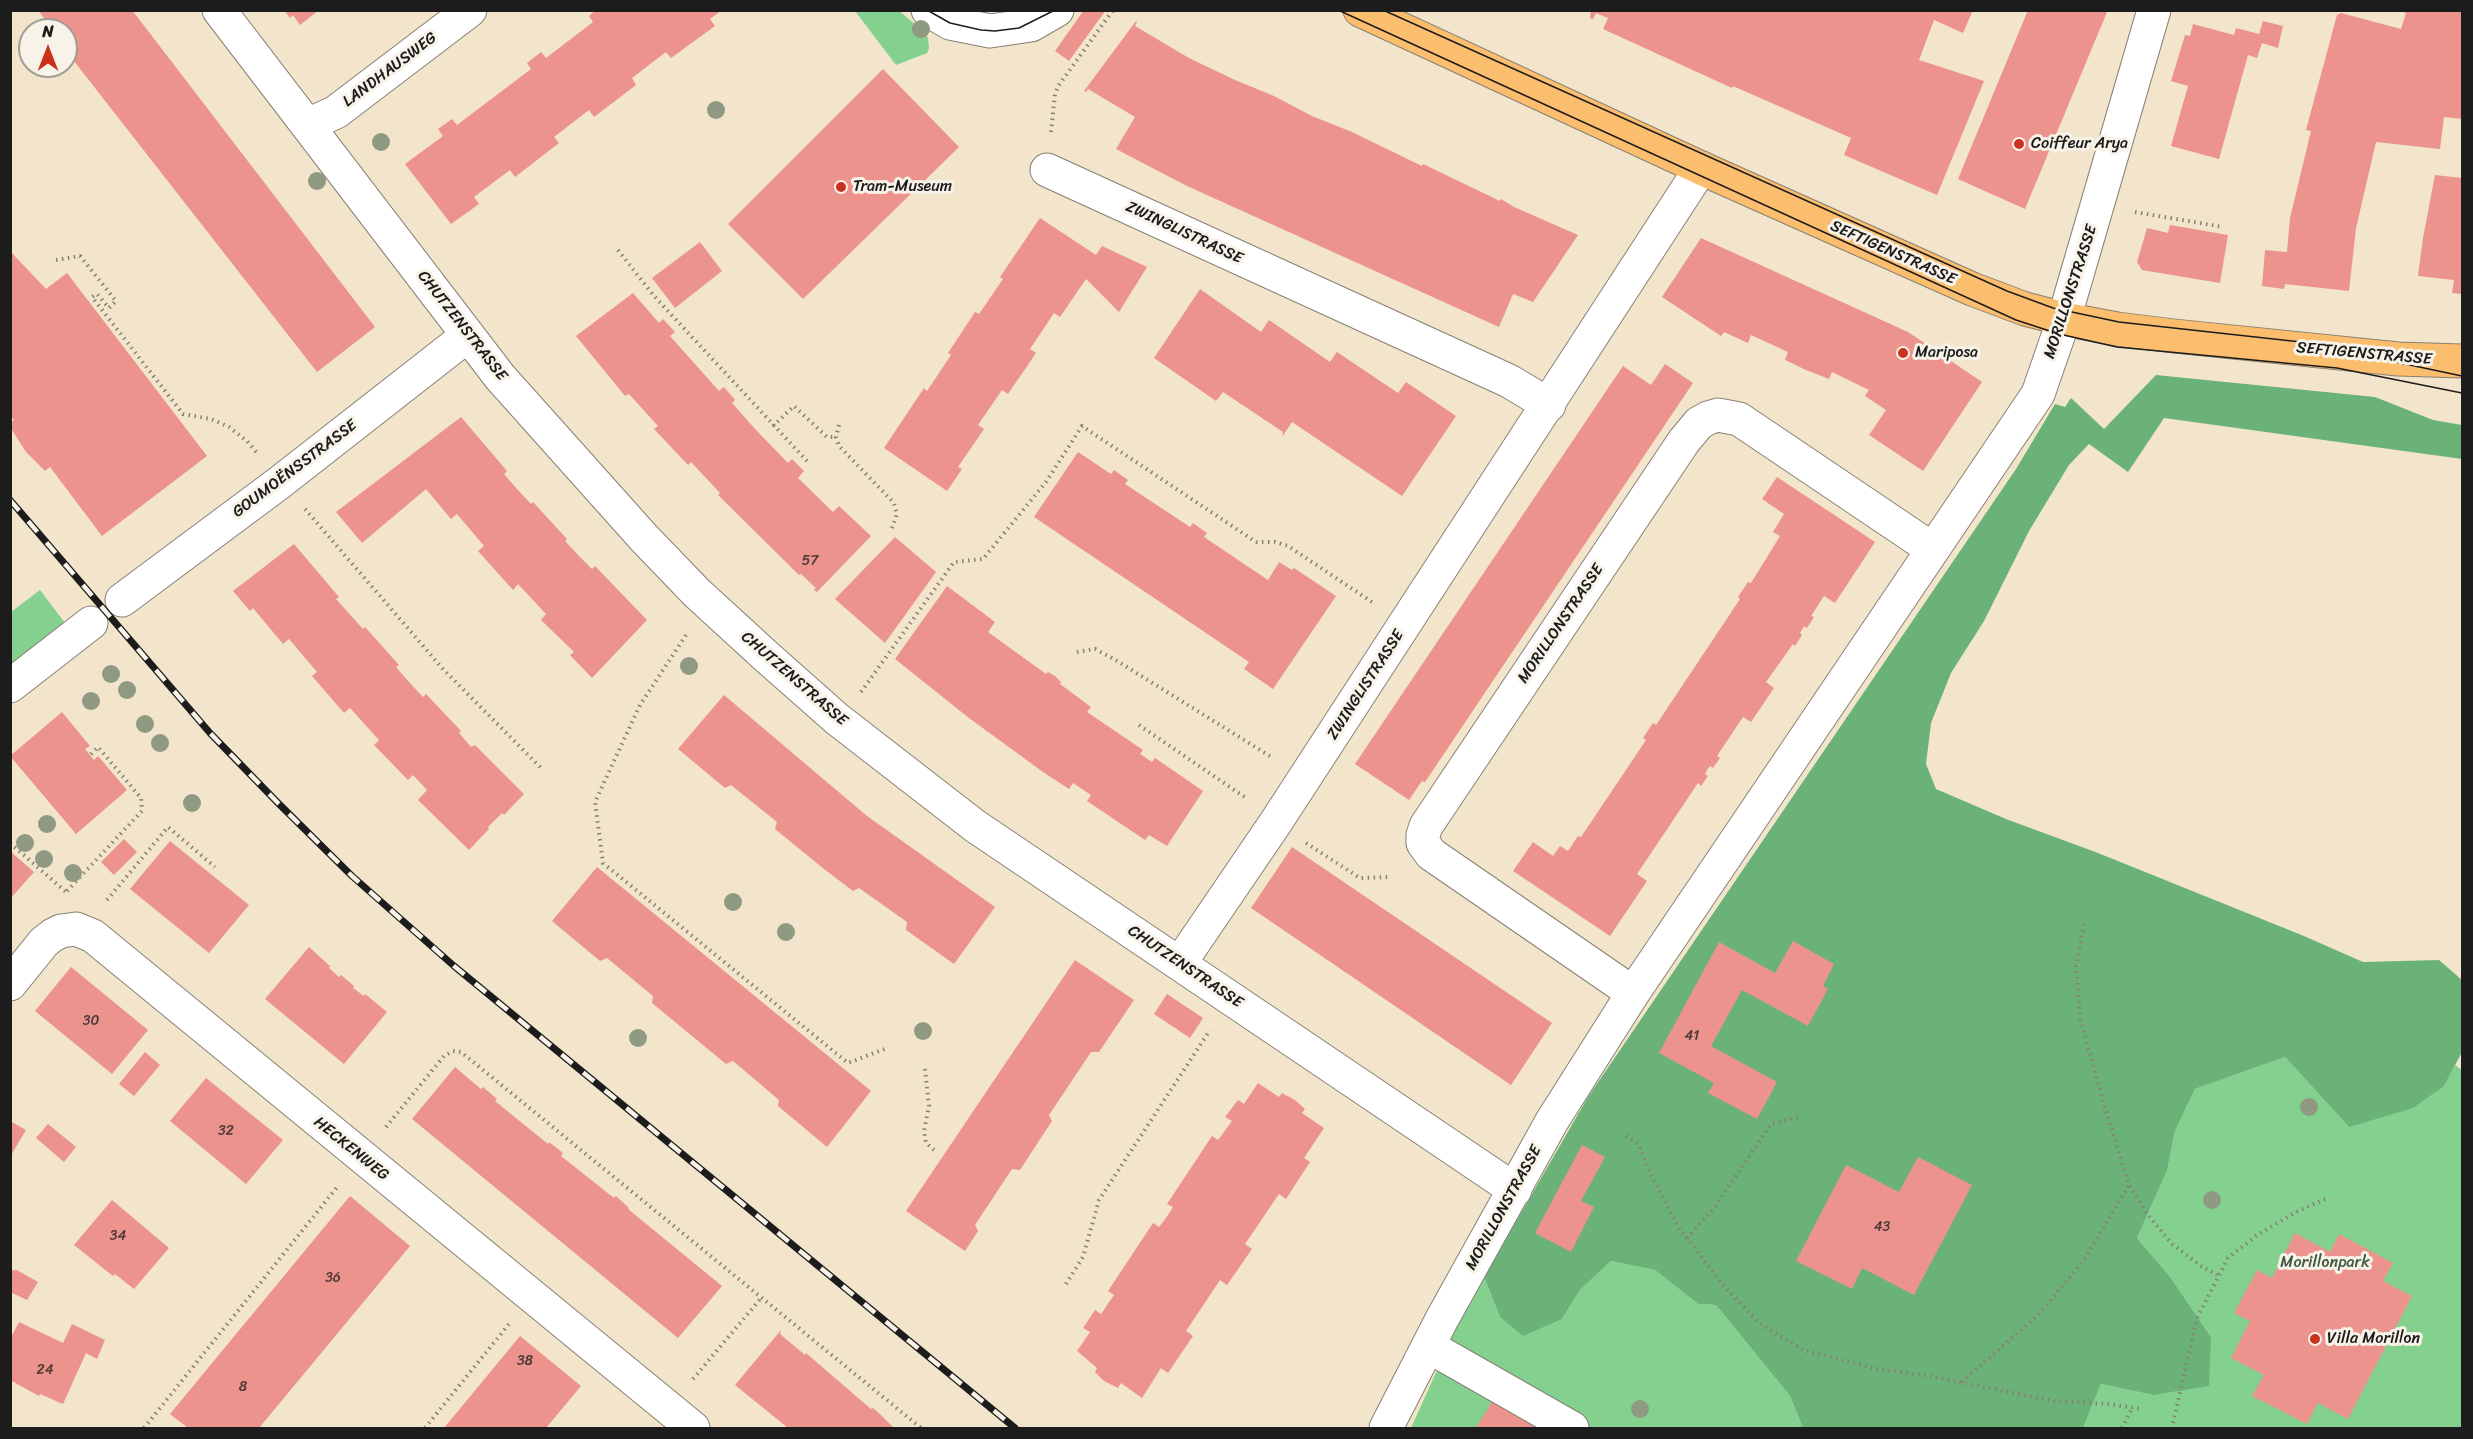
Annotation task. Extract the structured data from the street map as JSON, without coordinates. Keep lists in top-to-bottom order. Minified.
{"streets":{"main road":["SEFTIGENSTRASSE"],"street":["LANDHAUSWEG","ZWINGLISTRASSE","MORILLONSTRASSE","CHUTZENSTRASSE","GOUMOËNSSTRASSE","HECKENWEG"]},"crossings":[["LANDHAUSWEG","CHUTZENSTRASSE"],["ZWINGLISTRASSE","SEFTIGENSTRASSE"],["ZWINGLISTRASSE","CHUTZENSTRASSE"],["SEFTIGENSTRASSE","MORILLONSTRASSE"],["MORILLONSTRASSE","CHUTZENSTRASSE"],["CHUTZENSTRASSE","GOUMOËNSSTRASSE"]],"parks":["Morillonpark"],"places":["Coiffeur Arya","Tram-Museum","Mariposa","Villa Morillon"],"house_numbers":["57","30","41","32","43","34","36","38","24","8"],"north":"top"}
